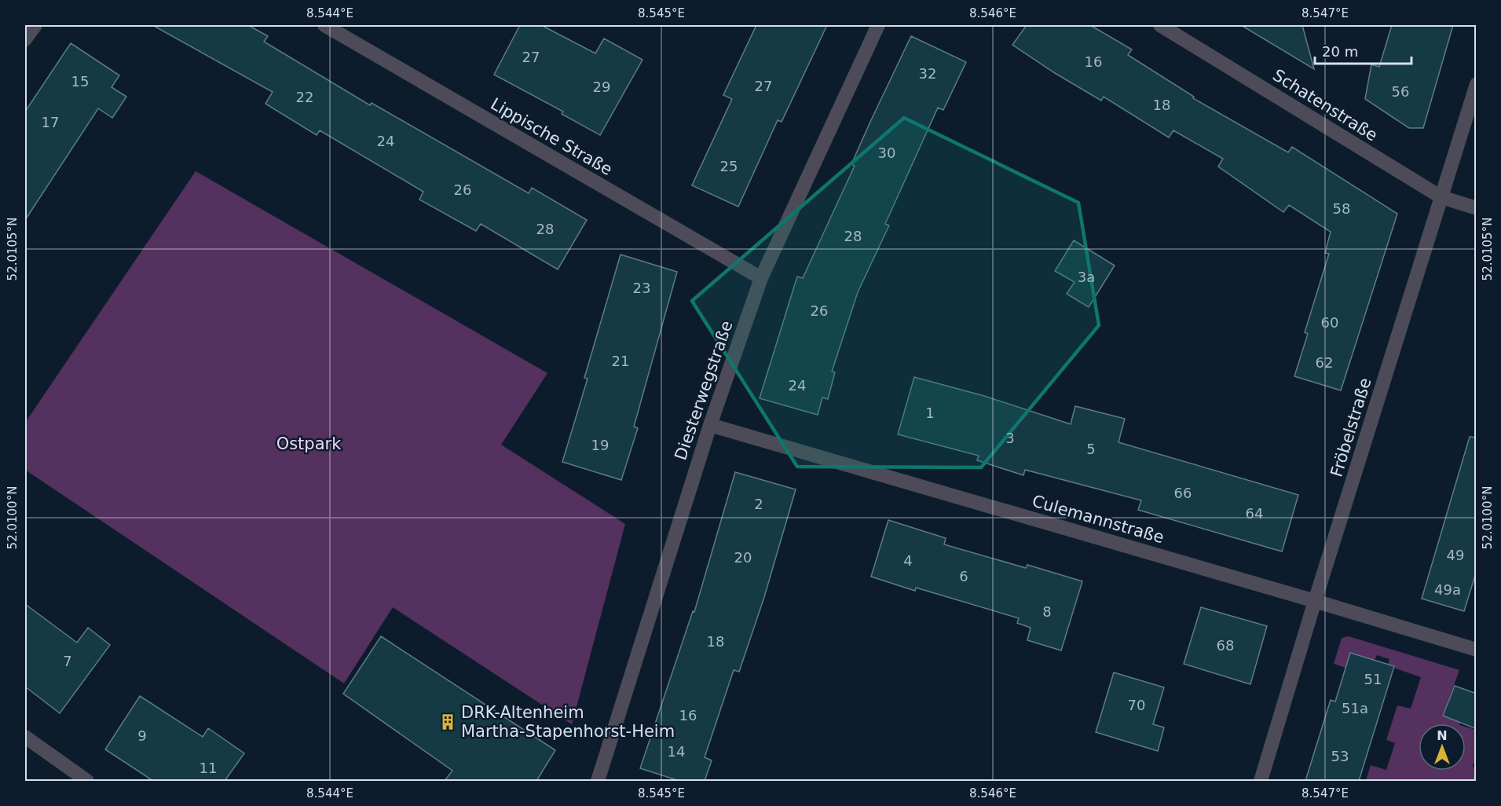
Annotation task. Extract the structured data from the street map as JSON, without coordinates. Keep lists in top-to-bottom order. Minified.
{"streets":{"street":["Schatenstraße","Lippische Straße","Diesterwegstraße","Fröbelstraße","Culemannstraße"]},"crossings":[["Schatenstraße","Fröbelstraße"],["Lippische Straße","Diesterwegstraße"],["Diesterwegstraße","Culemannstraße"],["Fröbelstraße","Culemannstraße"]],"parks":["Ostpark"],"places":{"building":["DRK-Altenheim Martha-Stapenhorst-Heim"]},"house_numbers":["27","16","32","15","27","29","56","22","18","17","24","30","25","26","58","28","28","3a","23","26","60","21","62","24","1","3","19","5","66","2","64","49","20","4","6","49a","8","18","68","7","51","70","51a","16","9","14","53","11"],"scale_bar":"20 m","north":"top","coordinates":["8.544°E","8.545°E","8.546°E","8.547°E","52.0105°N","52.0100°N"]}
